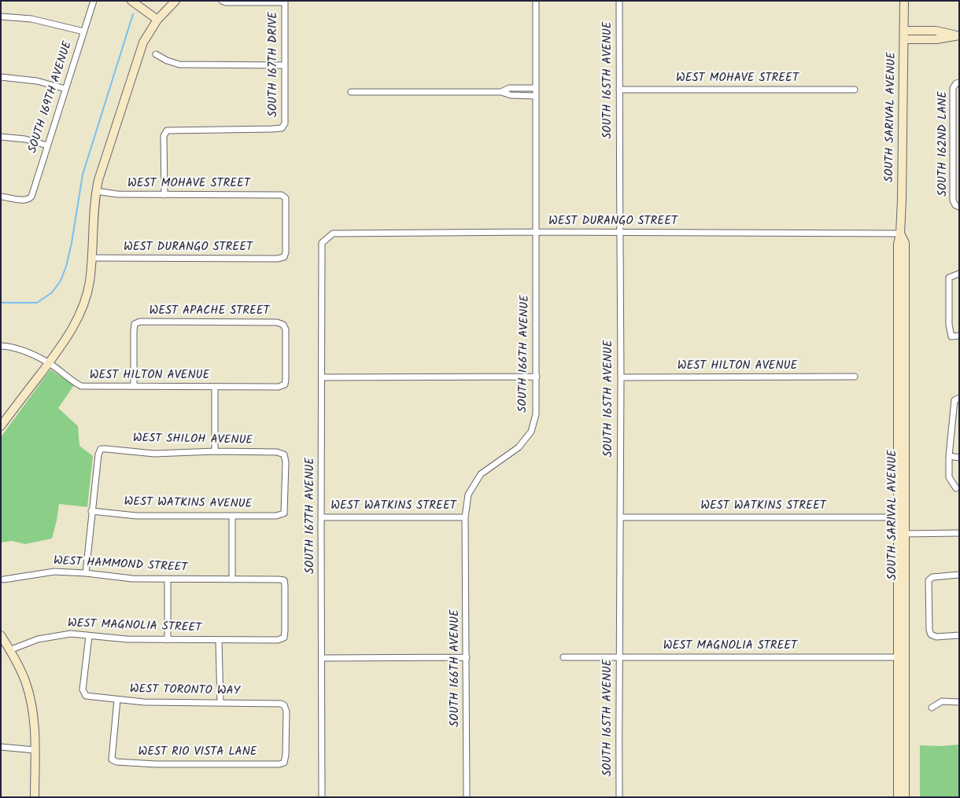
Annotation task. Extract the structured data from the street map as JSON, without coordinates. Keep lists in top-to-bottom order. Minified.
{"streets":{"main road":["SOUTH SARIVAL AVENUE"],"street":["SOUTH 167TH DRIVE","WEST MOHAVE STREET","SOUTH 165TH AVENUE","SOUTH 169TH AVENUE","SOUTH 162ND LANE","WEST DURANGO STREET","WEST APACHE STREET","SOUTH 166TH AVENUE","WEST HILTON AVENUE","WEST SHILOH AVENUE","WEST WATKINS AVENUE","WEST WATKINS STREET","SOUTH 167TH AVENUE","WEST HAMMOND STREET","WEST MAGNOLIA STREET","WEST TORONTO WAY","WEST RIO VISTA LANE"]},"crossings":[["SOUTH 167TH DRIVE","WEST MOHAVE STREET"],["WEST MOHAVE STREET","SOUTH 165TH AVENUE"],["WEST MOHAVE STREET","WEST DURANGO STREET"],["SOUTH 165TH AVENUE","WEST DURANGO STREET"],["SOUTH 165TH AVENUE","WEST HILTON AVENUE"],["SOUTH 165TH AVENUE","WEST WATKINS STREET"],["SOUTH 165TH AVENUE","WEST MAGNOLIA STREET"],["SOUTH SARIVAL AVENUE","WEST DURANGO STREET"],["SOUTH SARIVAL AVENUE","WEST WATKINS STREET"],["SOUTH SARIVAL AVENUE","WEST MAGNOLIA STREET"],["WEST DURANGO STREET","SOUTH 166TH AVENUE"],["WEST DURANGO STREET","SOUTH 167TH AVENUE"],["WEST APACHE STREET","WEST HILTON AVENUE"],["SOUTH 166TH AVENUE","WEST WATKINS STREET"],["WEST SHILOH AVENUE","WEST WATKINS AVENUE"],["WEST WATKINS STREET","SOUTH 167TH AVENUE"],["WEST HAMMOND STREET","WEST MAGNOLIA STREET"],["WEST MAGNOLIA STREET","WEST TORONTO WAY"],["WEST TORONTO WAY","WEST RIO VISTA LANE"]]}
